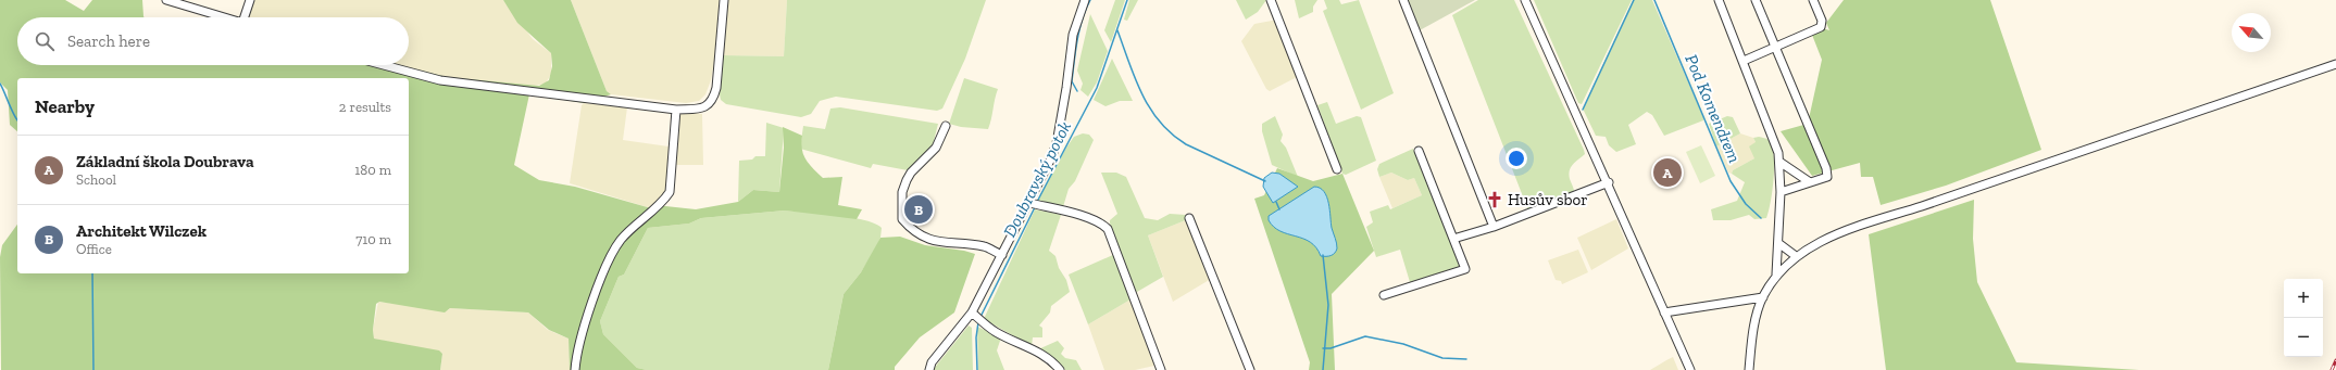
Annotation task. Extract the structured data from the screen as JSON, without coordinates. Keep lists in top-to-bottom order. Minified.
{"water":["Pod Komendrem","Doubravský potok"],"places":{"church":["Husův sbor"]},"north":"top left","page":{"search":"Search here","heading":["Nearby","2 results"],"list":[{"mark":"A","name":"Základní škola Doubrava","note":"School","value":"180 m"},{"mark":"B","name":"Architekt Wilczek","note":"Office","value":"710 m"}],"pins":["A","B"],"map_buttons":["+","−"]}}
